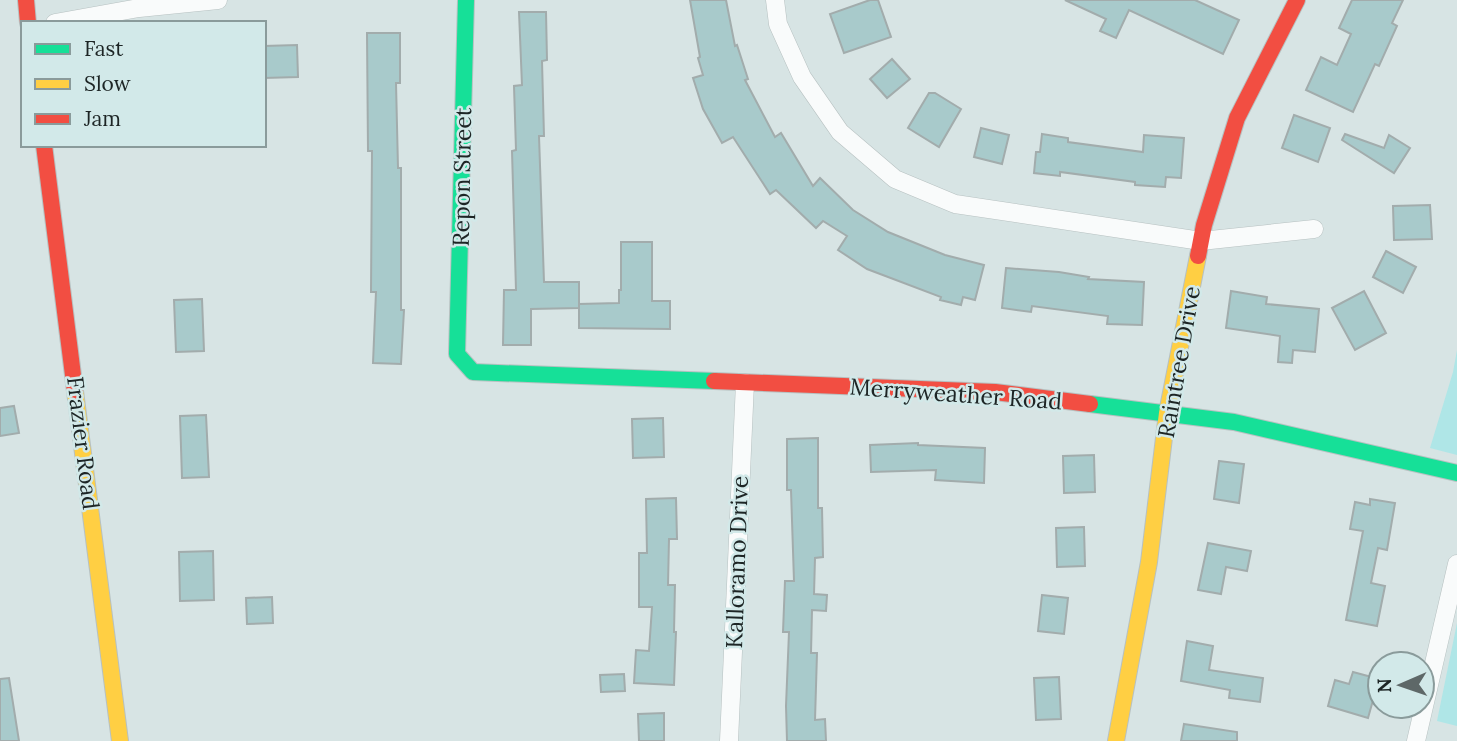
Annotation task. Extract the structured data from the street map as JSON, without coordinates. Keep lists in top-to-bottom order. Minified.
{"streets":{"street":["Repon Street","Raintree Drive","Merryweather Road","Frazier Road","Kalloramo Drive"]},"crossings":[["Repon Street","Merryweather Road"],["Raintree Drive","Merryweather Road"],["Merryweather Road","Kalloramo Drive"]],"legend":["Fast","Slow","Jam"],"north":"left"}
